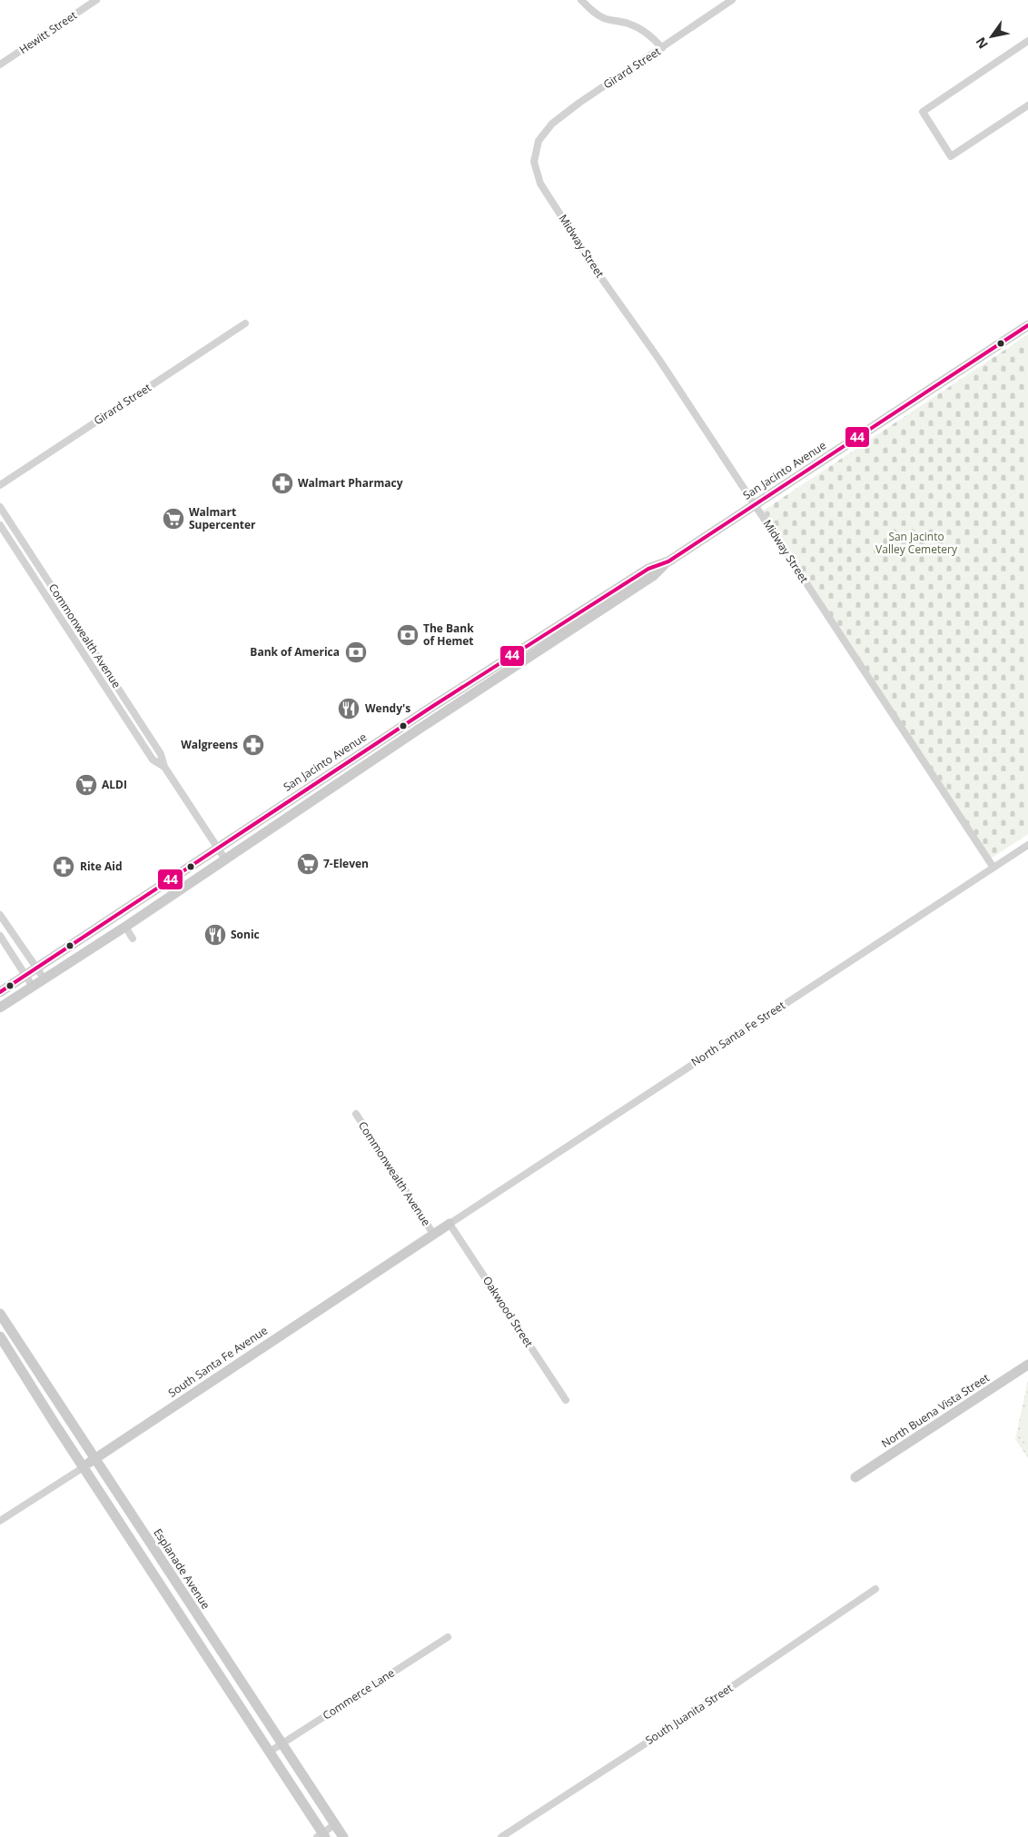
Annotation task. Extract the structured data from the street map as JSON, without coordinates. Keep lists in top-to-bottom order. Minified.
{"streets":{"main road":["San Jacinto Avenue","South Santa Fe Avenue","North Buena Vista Street","Esplanade Avenue"],"street":["Hewitt Street","Girard Street","Midway Street","Commonwealth Avenue","North Santa Fe Street","Oakwood Street","Commerce Lane","South Juanita Street"]},"crossings":[["Girard Street","Midway Street"],["Midway Street","San Jacinto Avenue"],["Midway Street","North Santa Fe Street"],["San Jacinto Avenue","Commonwealth Avenue"],["Commonwealth Avenue","South Santa Fe Avenue"],["North Santa Fe Street","Oakwood Street"],["North Santa Fe Street","South Santa Fe Avenue"],["Oakwood Street","South Santa Fe Avenue"],["South Santa Fe Avenue","Esplanade Avenue"],["Esplanade Avenue","Commerce Lane"]],"parks":["San Jacinto Valley Cemetery"],"places":{"pharmacy":["Walmart Pharmacy","Walgreens","Rite Aid"],"supermarket":["Walmart Supercenter","ALDI","7-Eleven"],"bank":["The Bank of Hemet","Bank of America"],"restaurant":["Wendy's","Sonic"]},"lines":["transit line 44"],"north":"bottom left"}
